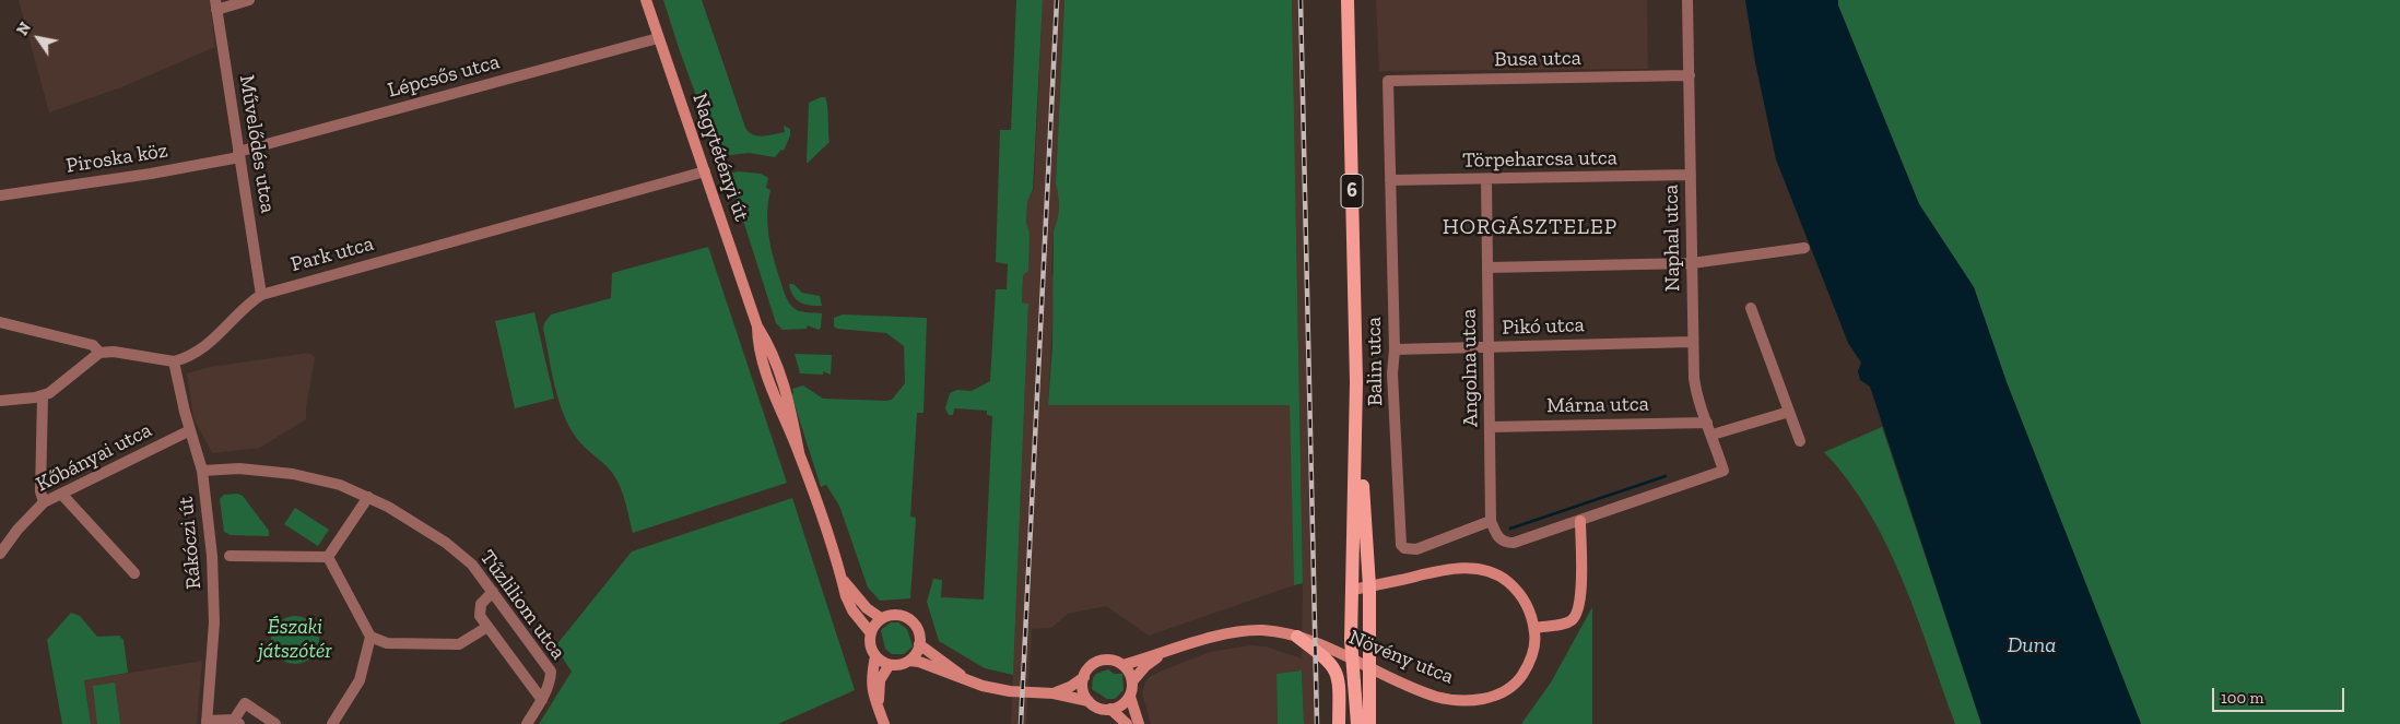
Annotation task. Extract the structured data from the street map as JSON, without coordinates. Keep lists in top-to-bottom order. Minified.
{"streets":{"main road":["Nagytétényi út","6","Növény utca"],"street":["Busa utca","Lépcsős utca","Művelődés utca","Piroska köz","Törpeharcsa utca","Naphal utca","Park utca","Pikó utca","Balin utca","Angolna utca","Márna utca","Kőbányai utca","Rákóczi út","Tűzliliom utca"]},"crossings":[["Busa utca","Naphal utca"],["Busa utca","Balin utca"],["Lépcsős utca","Művelődés utca"],["Lépcsős utca","Nagytétényi út"],["Lépcsős utca","Piroska köz"],["Művelődés utca","Piroska köz"],["Művelődés utca","Park utca"],["Nagytétényi út","Park utca"],["Nagytétényi út","Növény utca"],["Törpeharcsa utca","Naphal utca"],["Törpeharcsa utca","Balin utca"],["Törpeharcsa utca","Angolna utca"],["6","Növény utca"],["Naphal utca","Pikó utca"],["Naphal utca","Márna utca"],["Park utca","Rákóczi út"],["Pikó utca","Balin utca"],["Pikó utca","Angolna utca"],["Balin utca","Angolna utca"],["Angolna utca","Márna utca"],["Kőbányai utca","Rákóczi út"],["Rákóczi út","Tűzliliom utca"]],"districts":["HORGÁSZTELEP"],"water":["Duna"],"parks":["Északi játszótér"],"scale_bar":"100 m","north":"top left"}
